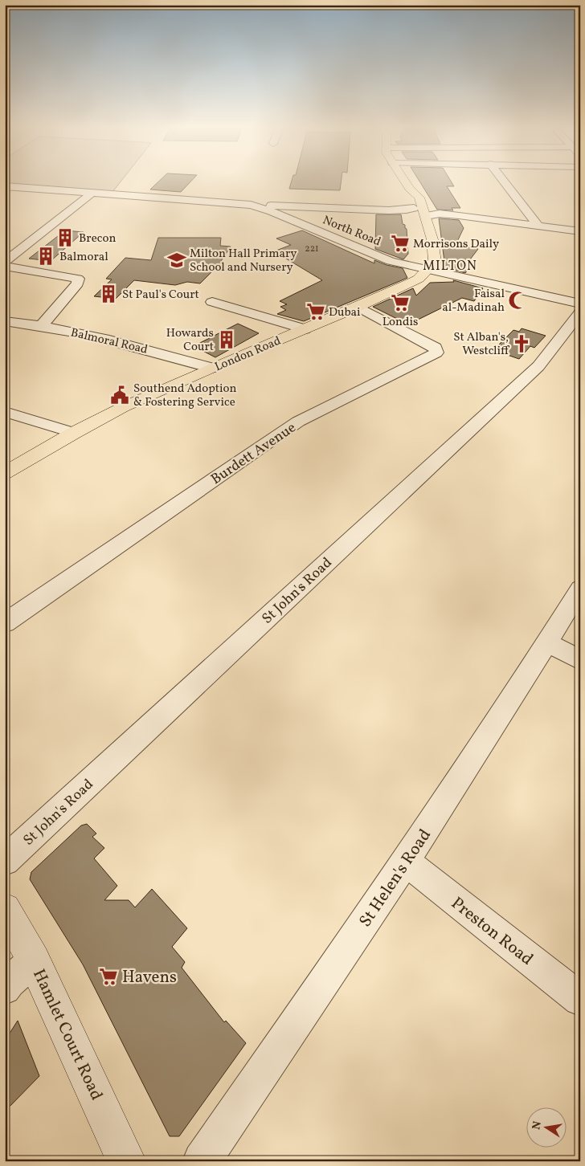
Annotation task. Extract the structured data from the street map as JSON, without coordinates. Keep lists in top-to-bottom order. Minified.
{"streets":{"main road":["London Road"],"street":["North Road","Balmoral Road","Burdett Avenue","St John's Road","St Helen's Road","Preston Road","Hamlet Court Road"]},"crossings":[["North Road","London Road"],["Balmoral Road","London Road"],["London Road","Burdett Avenue"],["St Helen's Road","Preston Road"]],"districts":["MILTON"],"places":{"building":["Brecon","Balmoral","St Paul's Court","Howards Court"],"supermarket":["Morrisons Daily","Londis","Dubai","Havens"],"school or university":["Milton Hall Primary School and Nursery"],"mosque":["Faisal al-Madinah"],"church":["St Alban's, Westcliff"],"public building":["Southend Adoption & Fostering Service"]},"house_numbers":["221"],"north":"left"}
